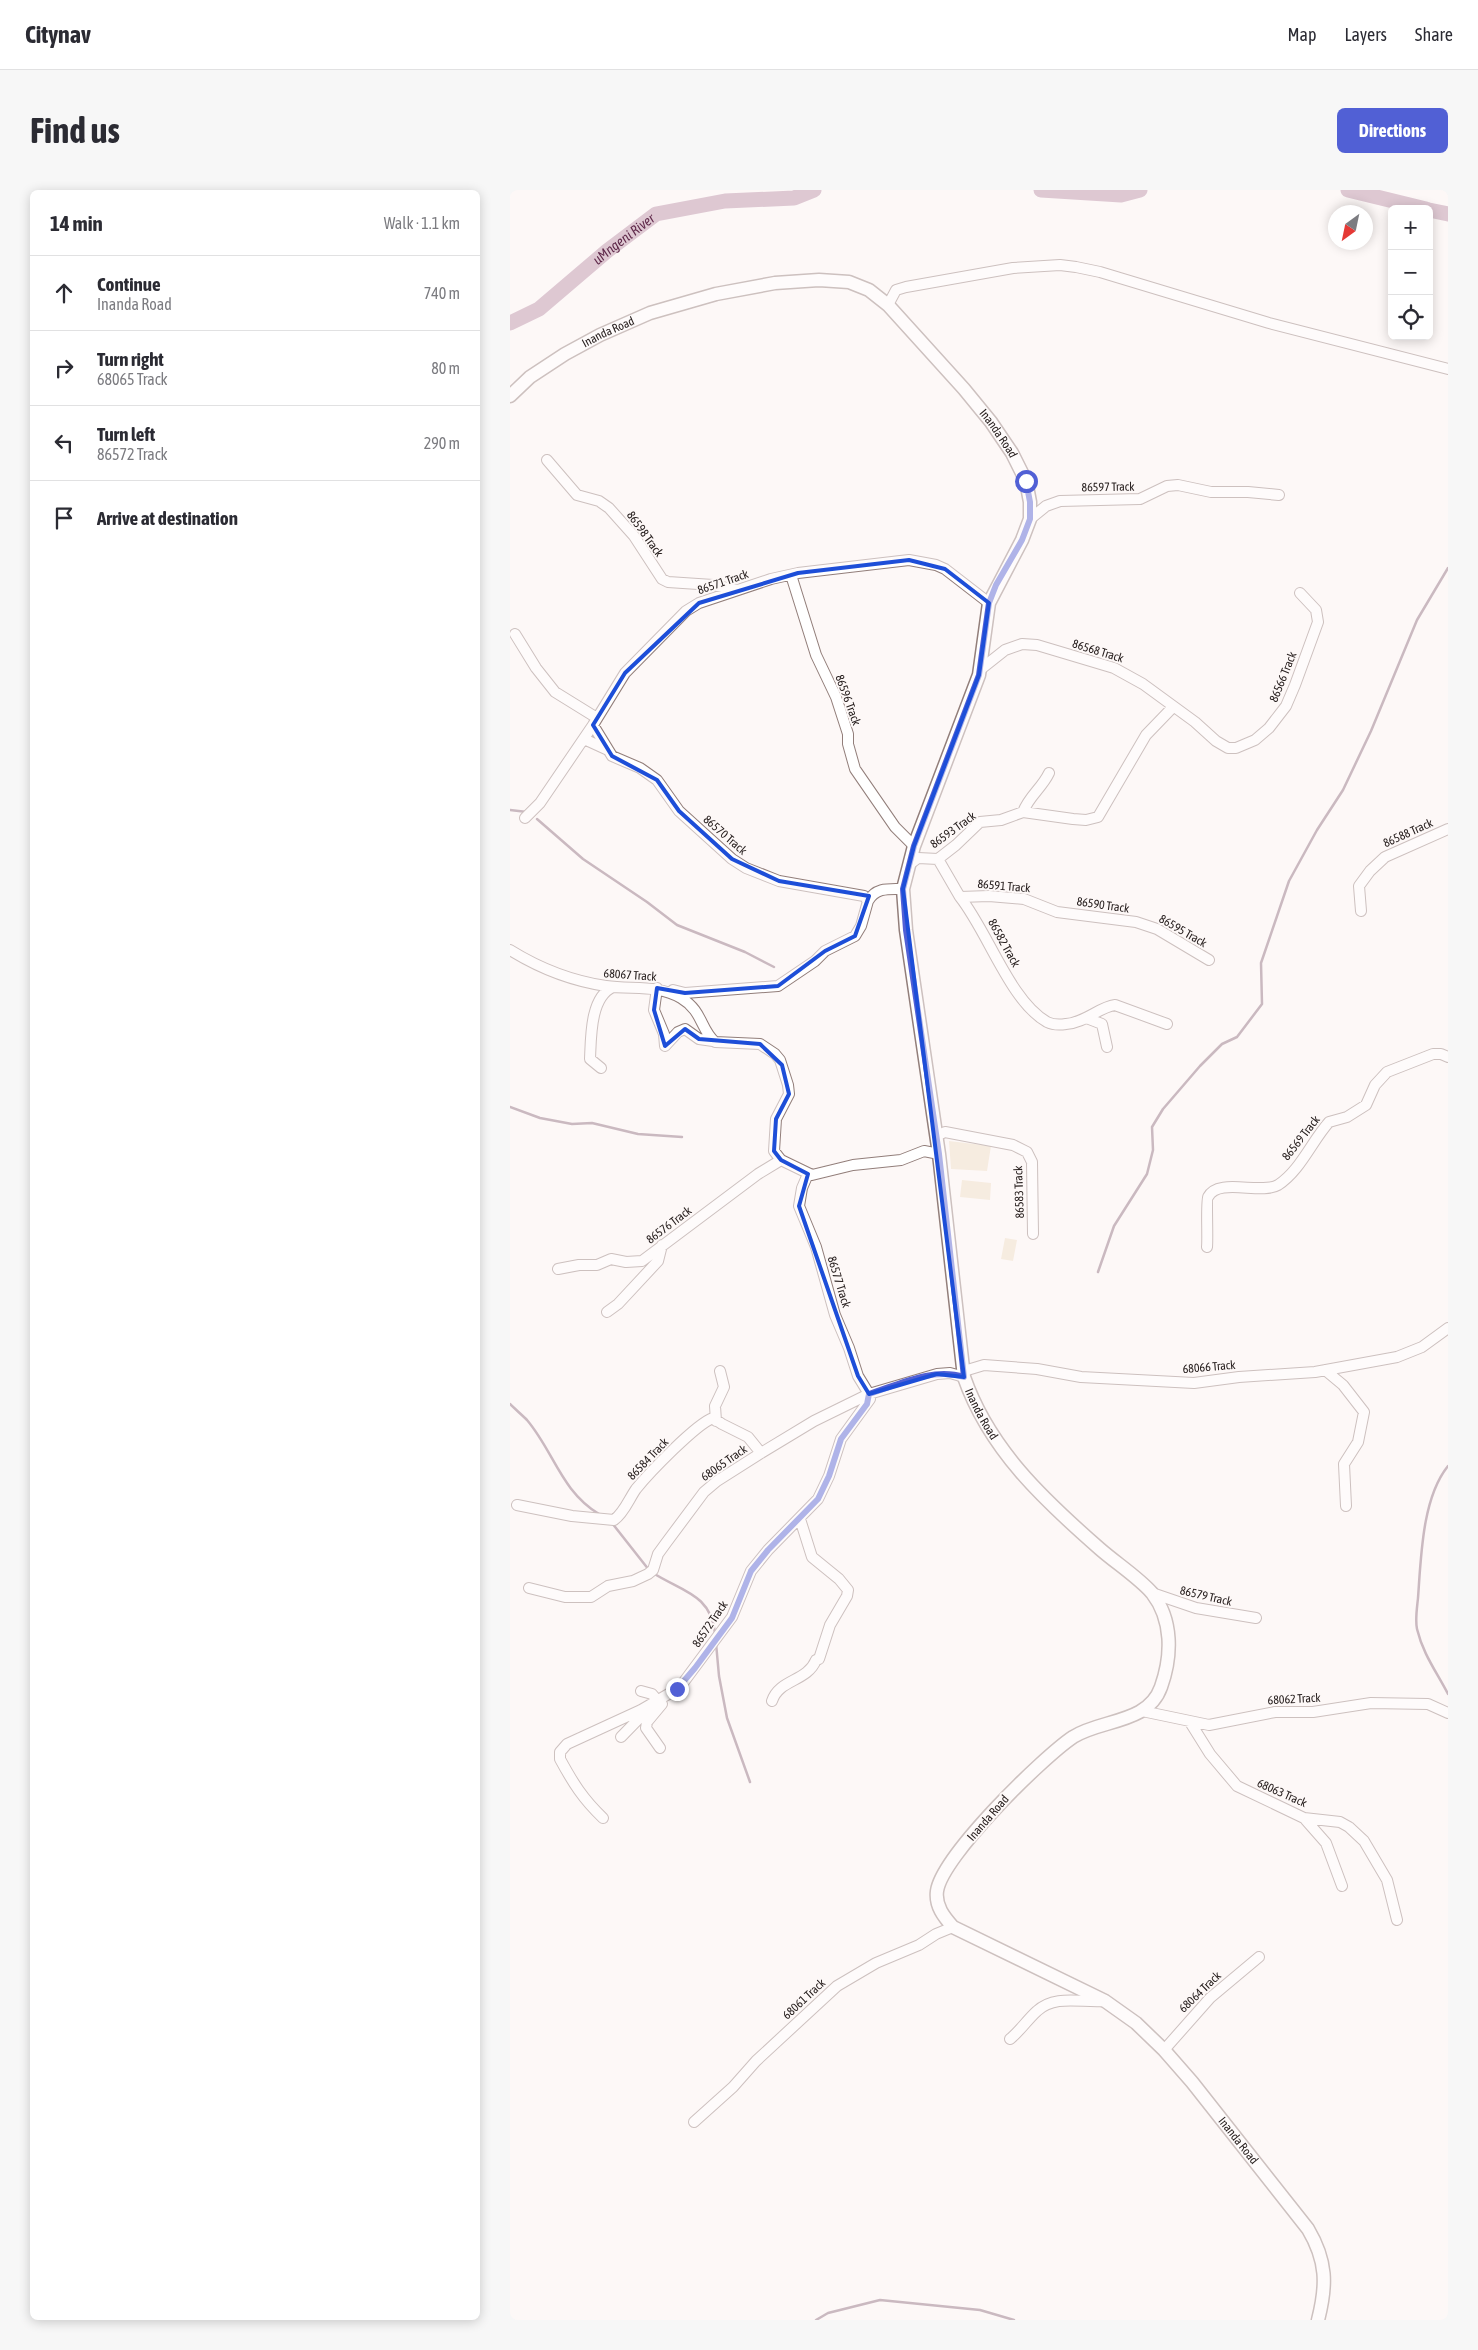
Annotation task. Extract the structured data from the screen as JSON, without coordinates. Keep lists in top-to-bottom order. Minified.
{"streets":{"street":["Inanda Road","86597 Track","86598 Track","86571 Track","86568 Track","86566 Track","86596 Track","86593 Track","86588 Track","86570 Track","86591 Track","86590 Track","86595 Track","86582 Track","68067 Track","86569 Track","86583 Track","86576 Track","86577 Track","68066 Track","86584 Track","68065 Track","86579 Track","86572 Track","68062 Track","68063 Track","68064 Track","68061 Track"]},"crossings":[["Inanda Road","86597 Track"],["Inanda Road","86571 Track"],["Inanda Road","86568 Track"],["Inanda Road","86596 Track"],["Inanda Road","86593 Track"],["Inanda Road","86583 Track"],["Inanda Road","68066 Track"],["Inanda Road","68065 Track"],["Inanda Road","86579 Track"],["Inanda Road","68062 Track"],["Inanda Road","68064 Track"],["Inanda Road","68061 Track"],["86598 Track","86571 Track"],["86571 Track","86596 Track"],["86571 Track","86570 Track"],["86568 Track","86566 Track"],["86593 Track","86591 Track"],["86591 Track","86590 Track"],["86591 Track","86582 Track"],["86590 Track","86595 Track"],["86577 Track","68065 Track"],["86577 Track","86572 Track"],["68066 Track","68065 Track"],["68065 Track","86572 Track"],["68062 Track","68063 Track"]],"water":["uMngeni River"],"north":"bottom left","page":{"header":"Citynav","nav":["Map","Layers","Share"],"buttons":"Directions","title":"Find us","heading":["14 min","Walk · 1.1 km"],"map_buttons":["+","−"],"list":[["Continue","Inanda Road","740 m"],["Turn right","68065 Track","80 m"],["Turn left","86572 Track","290 m"],"Arrive at destination"]}}
